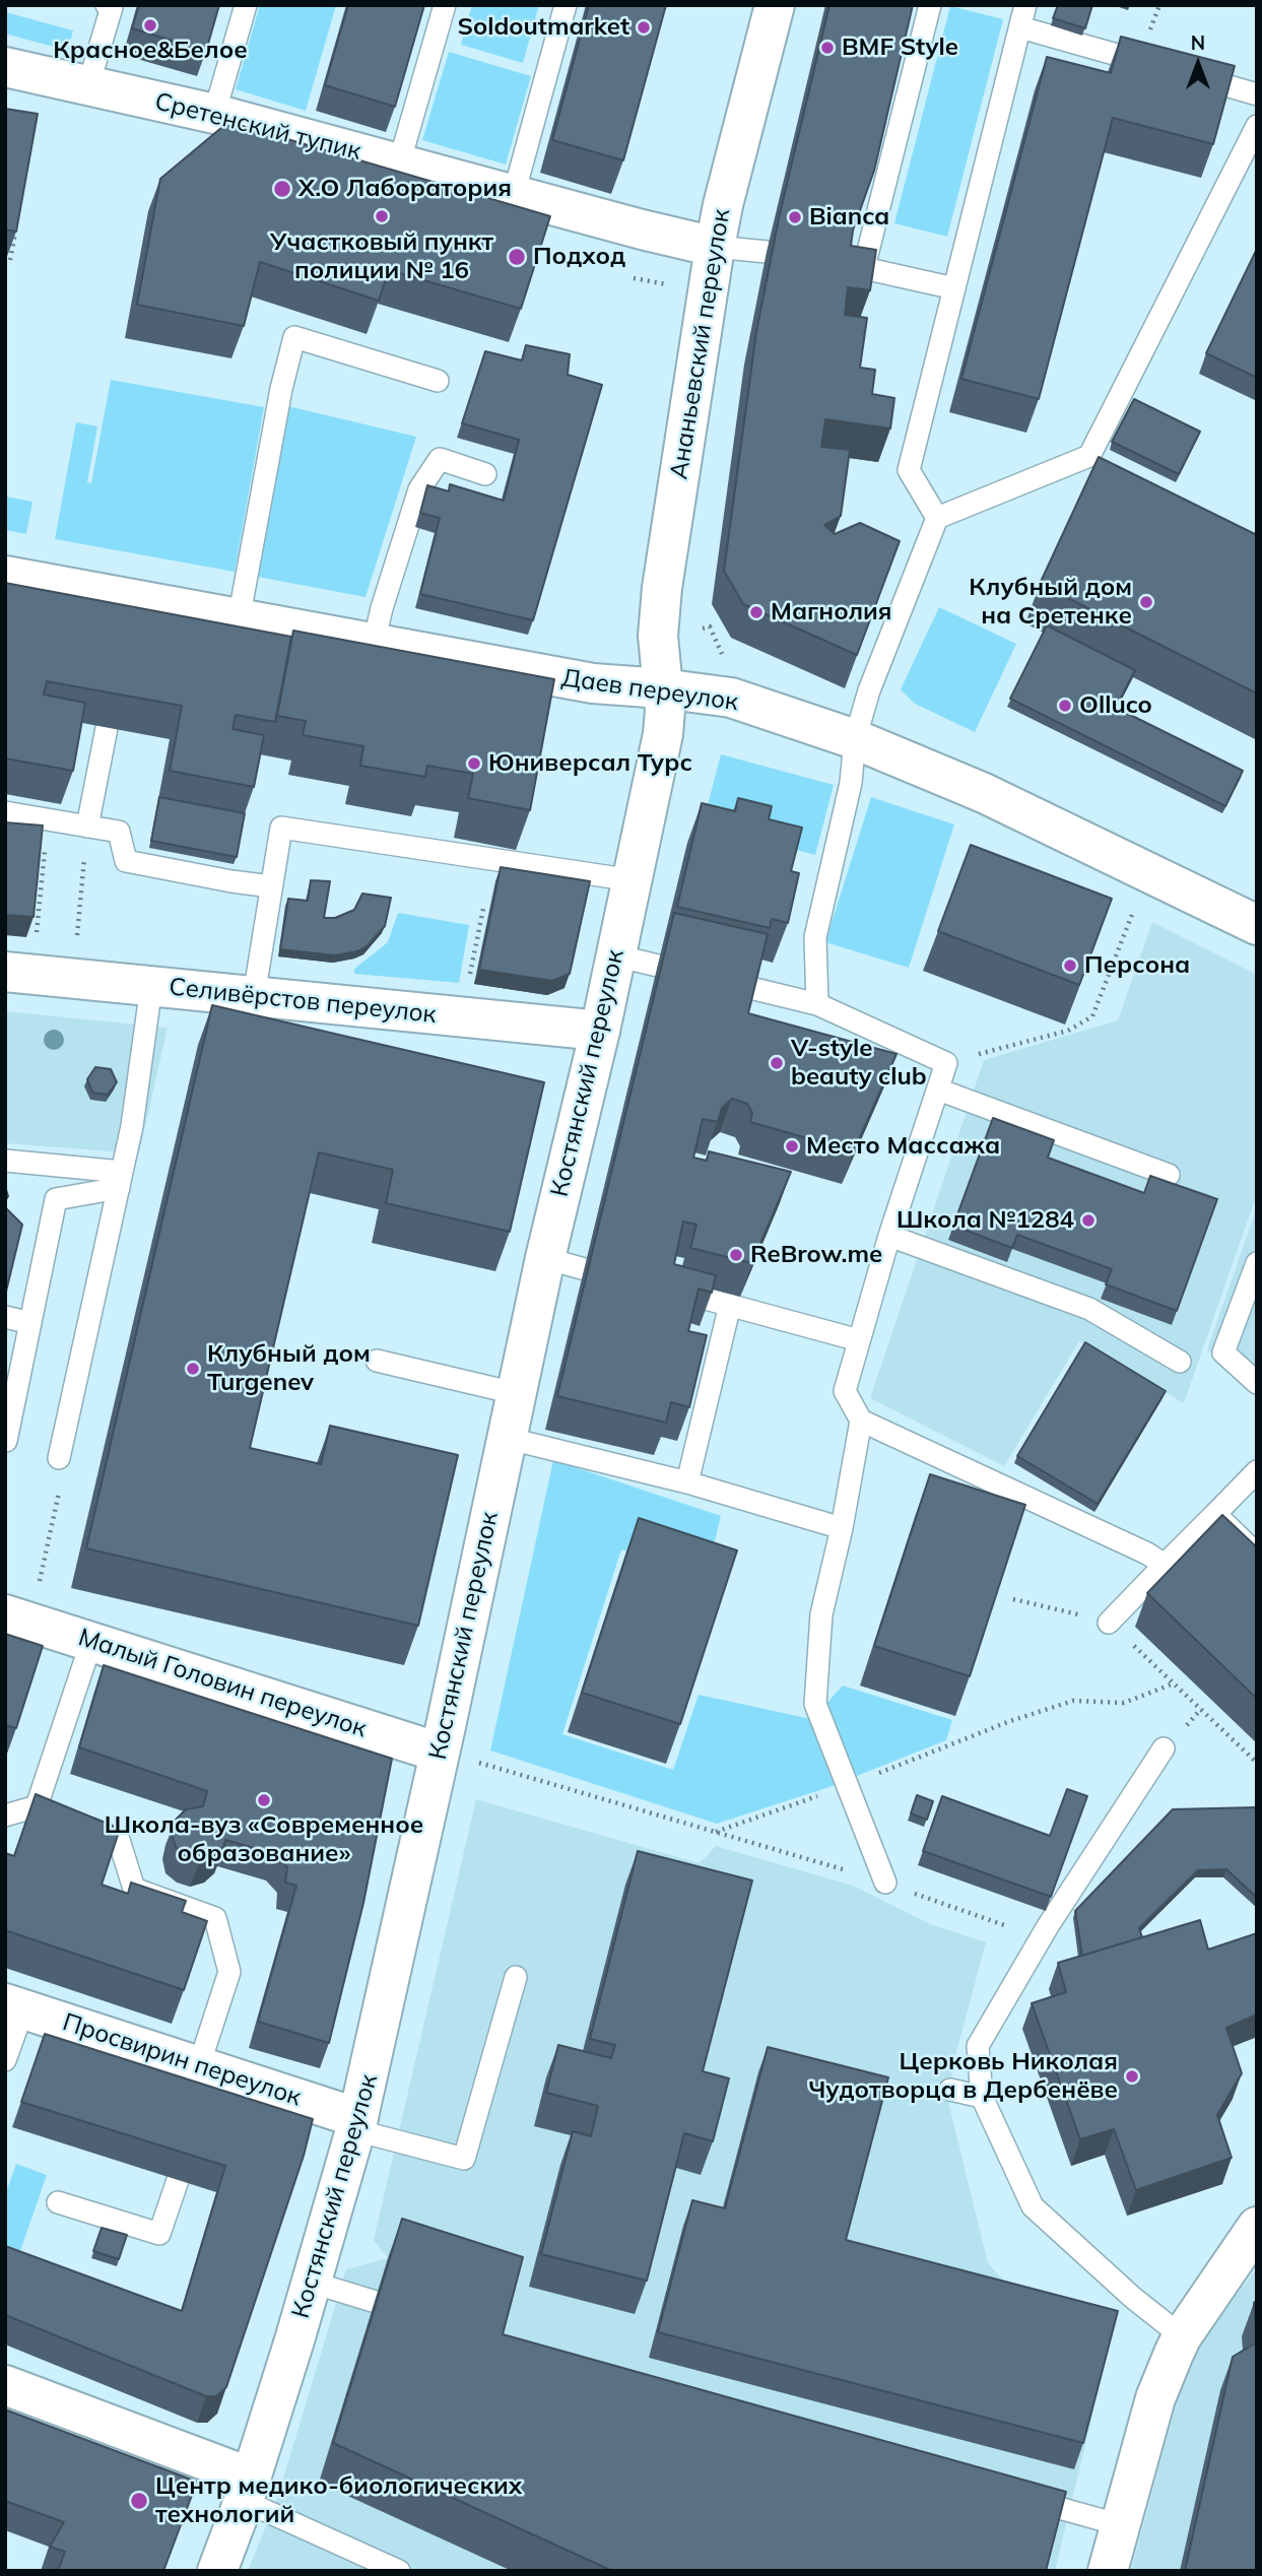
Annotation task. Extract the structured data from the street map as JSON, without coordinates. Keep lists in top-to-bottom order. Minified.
{"streets":{"street":["Сретенский тупик","Ананьевский переулок","Даев переулок","Селивёрстов переулок","Костянский переулок","Малый Головин переулок","Просвирин переулок"]},"crossings":[["Сретенский тупик","Ананьевский переулок"],["Ананьевский переулок","Даев переулок"],["Ананьевский переулок","Костянский переулок"],["Даев переулок","Костянский переулок"],["Селивёрстов переулок","Костянский переулок"],["Костянский переулок","Малый Головин переулок"],["Костянский переулок","Просвирин переулок"]],"places":["Красное&Белое","Soldoutmarket","BMF Style","X.O Лаборатория","Участковый пункт полиции № 16","Bianca","Подход","Клубный дом на Сретенке","Магнолия","Olluco","Юниверсал Турс","Персона","V-style beauty club","Место Массажа","Школа №1284","ReBrow.me","Клубный дом Turgenev","Школа-вуз «Современное образование»","Церковь Николая Чудотворца в Дербенёве","Центр медико-биологических технологий"],"north":"top"}
